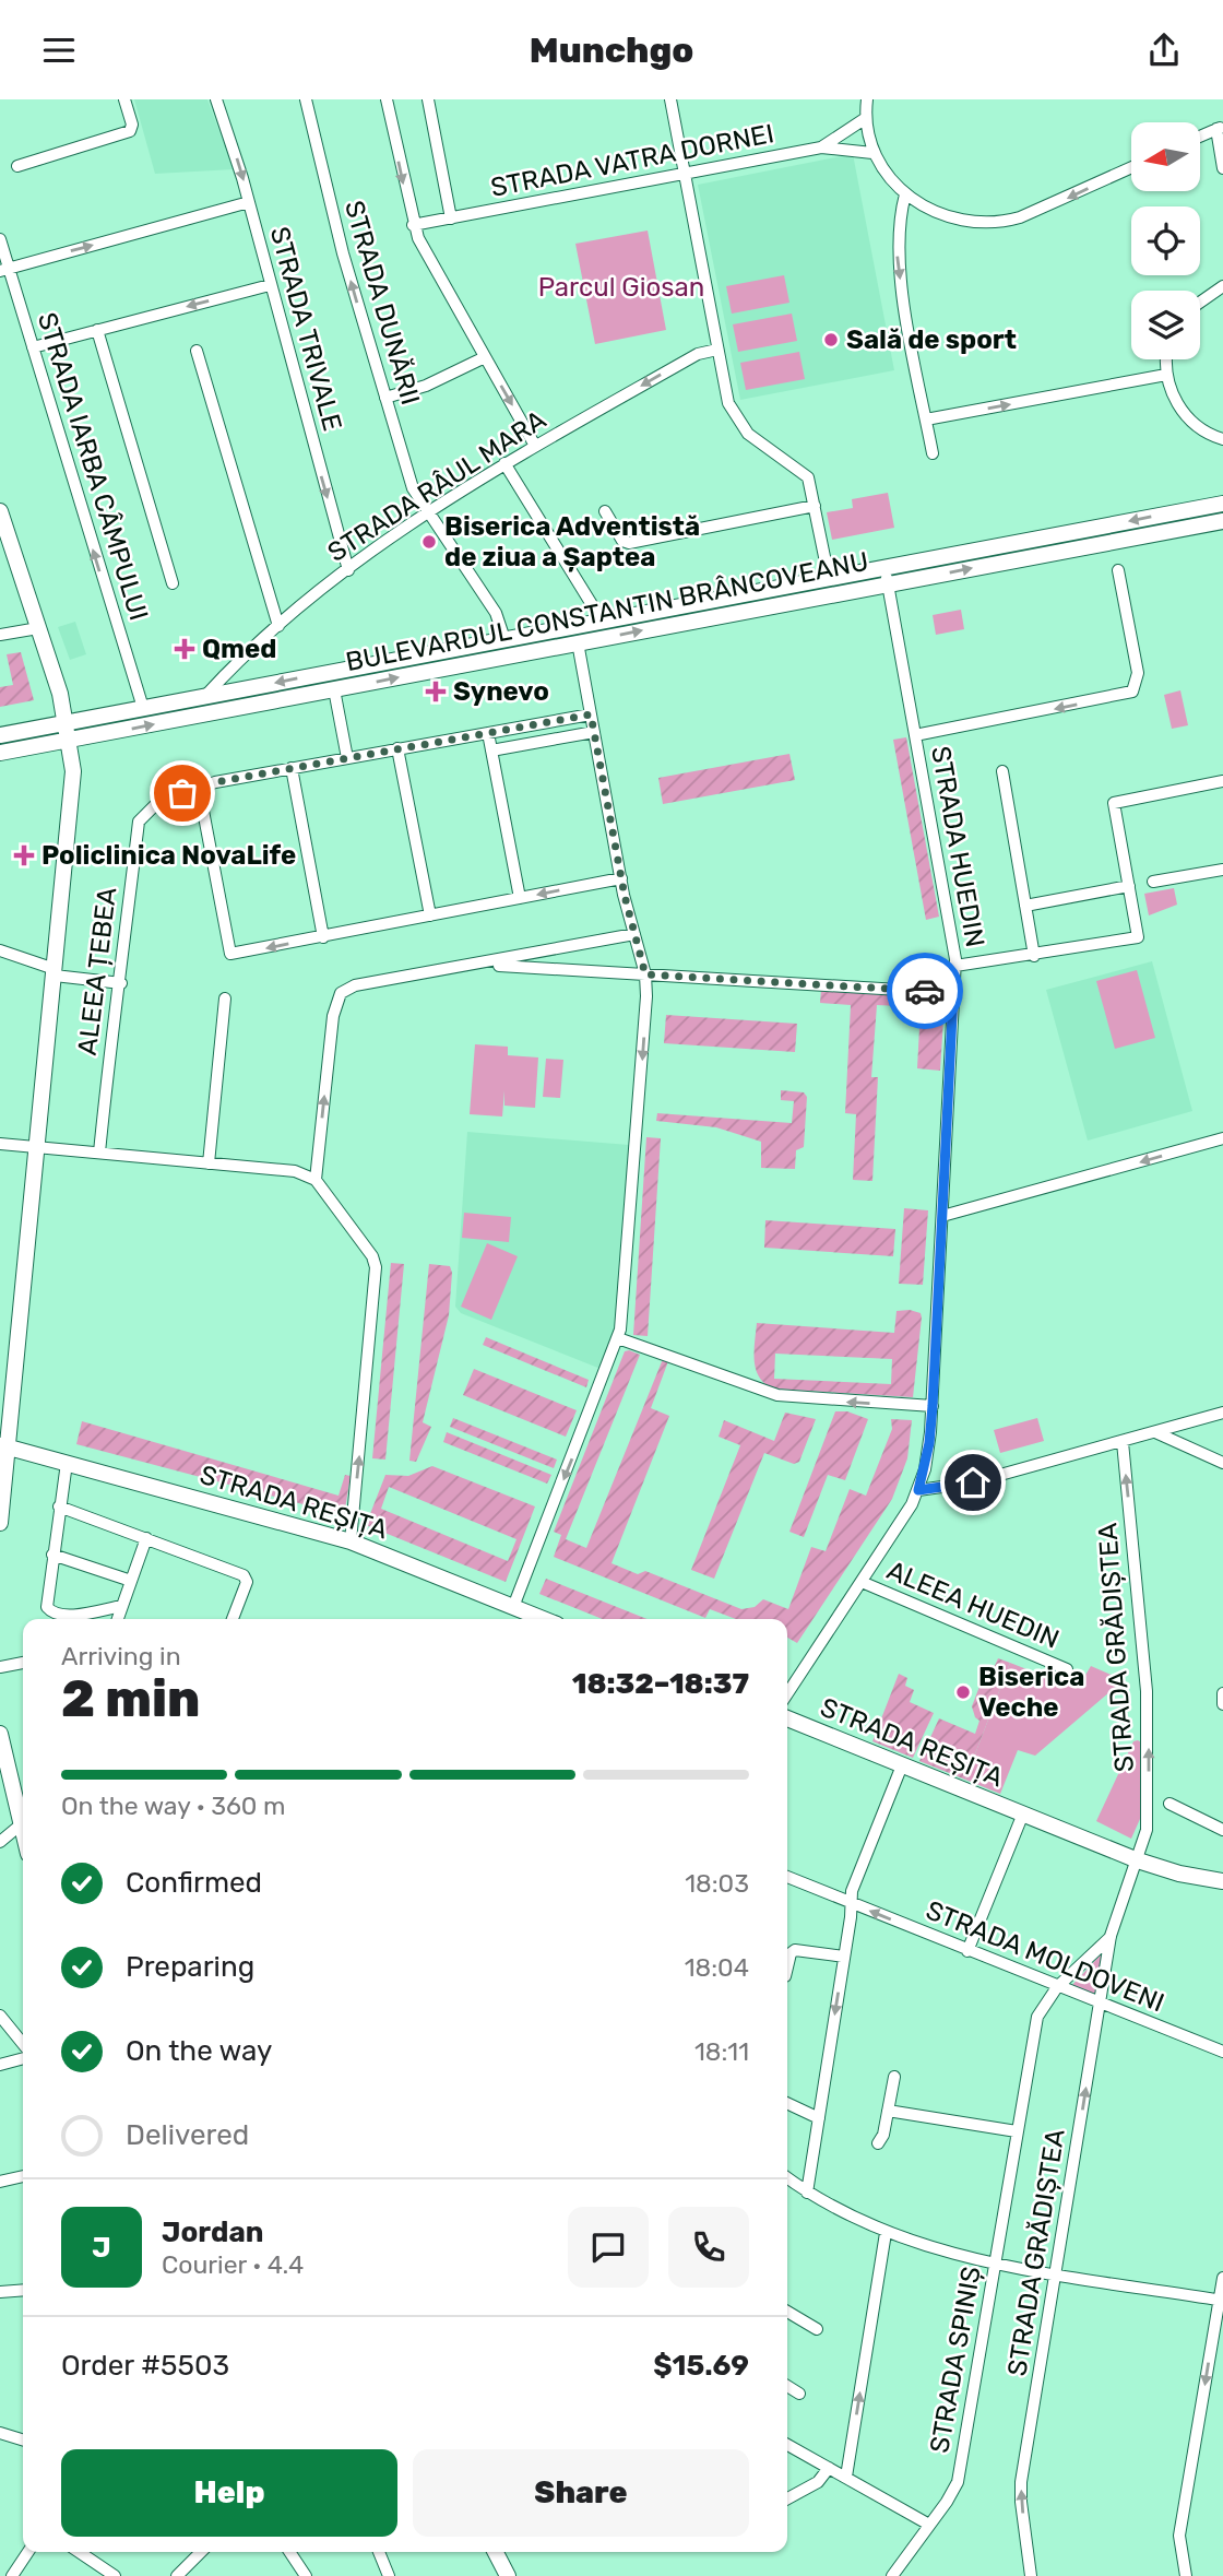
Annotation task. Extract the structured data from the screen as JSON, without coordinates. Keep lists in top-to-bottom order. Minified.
{"streets":{"main road":["BULEVARDUL CONSTANTIN BRÂNCOVEANU","STRADA REȘIȚA"],"street":["STRADA VATRA DORNEI","STRADA DUNĂRII","STRADA TRIVALE","STRADA IARBA CÂMPULUI","STRADA RÂUL MARA","STRADA HUEDIN","ALEEA ȚEBEA","ALEEA HUEDIN","STRADA GRĂDIȘTEA","STRADA MOLDOVENI","STRADA SPINIȘ"]},"crossings":[["STRADA DUNĂRII","STRADA RÂUL MARA"],["STRADA DUNĂRII","BULEVARDUL CONSTANTIN BRÂNCOVEANU"],["STRADA TRIVALE","STRADA RÂUL MARA"],["STRADA IARBA CÂMPULUI","BULEVARDUL CONSTANTIN BRÂNCOVEANU"],["STRADA RÂUL MARA","BULEVARDUL CONSTANTIN BRÂNCOVEANU"],["BULEVARDUL CONSTANTIN BRÂNCOVEANU","STRADA HUEDIN"],["STRADA HUEDIN","ALEEA HUEDIN"],["STRADA REȘIȚA","STRADA GRĂDIȘTEA"],["STRADA REȘIȚA","STRADA MOLDOVENI"],["STRADA GRĂDIȘTEA","STRADA MOLDOVENI"],["STRADA GRĂDIȘTEA","STRADA SPINIȘ"],["STRADA MOLDOVENI","STRADA SPINIȘ"]],"one_way":["STRADA GRĂDIȘTEA"],"parks":["Parcul Giosan"],"places":{"other":["Sală de sport","Biserica Adventistă de ziua a Șaptea","Biserica Veche"],"health":["Qmed","Synevo","Policlinica NovaLife"]},"north":"left","page":{"header":"Munchgo","heading":["2 min","Arriving in","18:32–18:37"],"panel":["Jordan","Courier · 4.4","Order #5503","$15.69"],"bar":"On the way · 360 m","list":[["Confirmed","18:03"],["Preparing","18:04"],["On the way","18:11"],"Delivered"],"round":"J","buttons":["Help","Share"]}}
